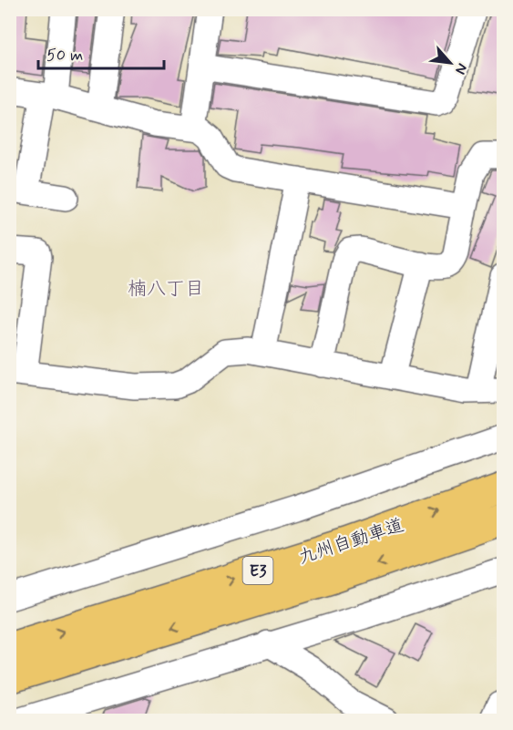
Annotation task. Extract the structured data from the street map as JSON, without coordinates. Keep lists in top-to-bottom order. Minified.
{"streets":{"highway":["九州自動車道","E3"]},"districts":["楠八丁目"],"scale_bar":"50 m","north":"bottom right"}
